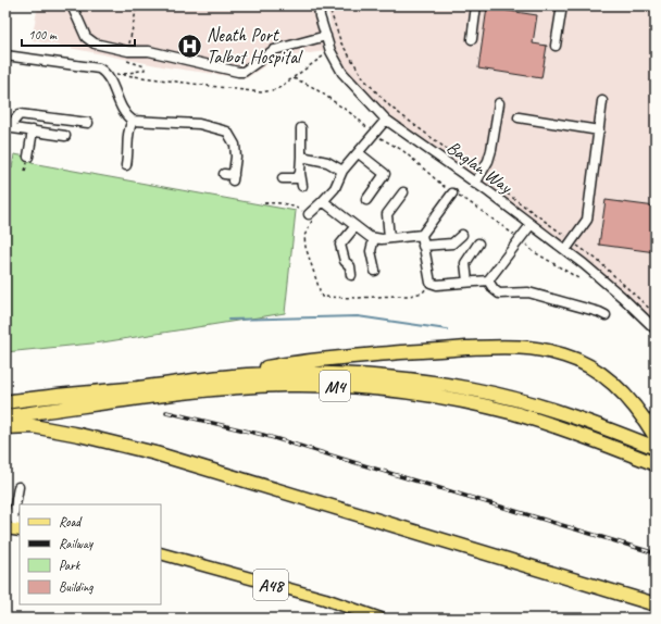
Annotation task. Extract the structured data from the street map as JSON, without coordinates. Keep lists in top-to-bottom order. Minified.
{"streets":{"highway":["M4"],"main road":["A48"],"street":["Baglan Way"]},"places":{"hospital":["Neath Port Talbot Hospital"]},"legend":["Road","Railway","Park","Building"],"scale_bar":"100 m"}
